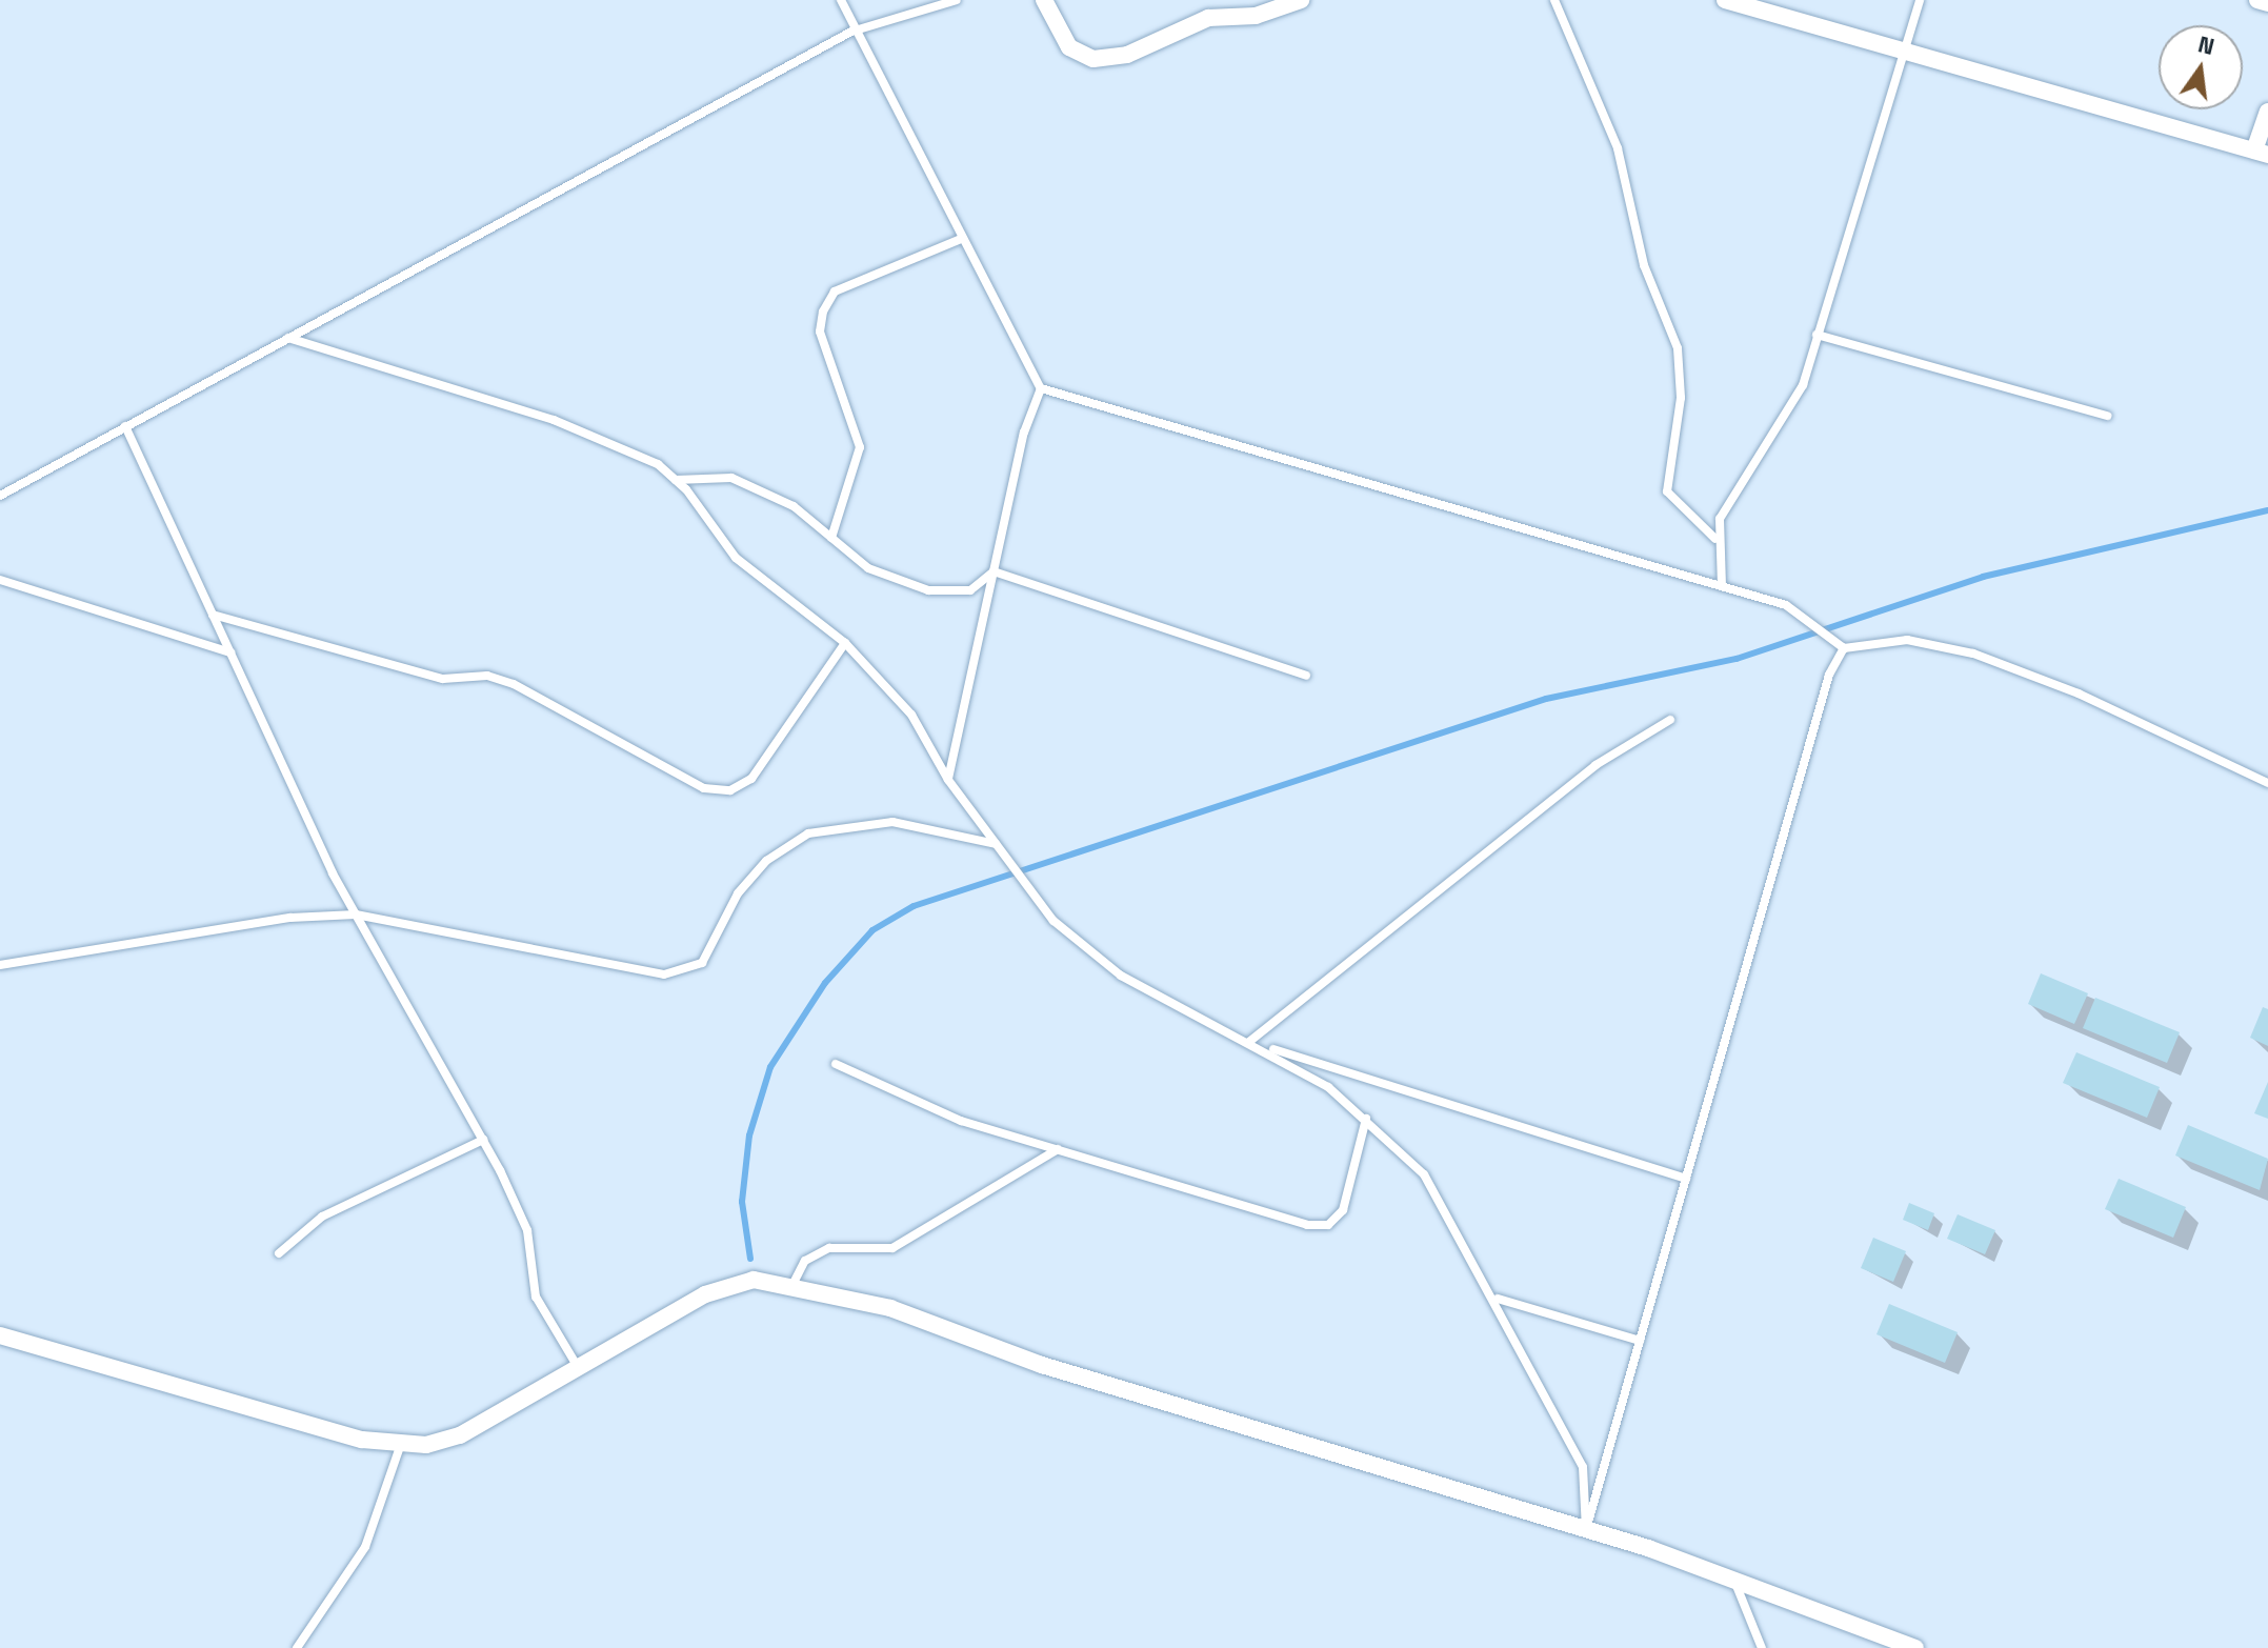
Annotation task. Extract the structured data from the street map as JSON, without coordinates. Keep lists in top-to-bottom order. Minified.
{"north":"top"}
